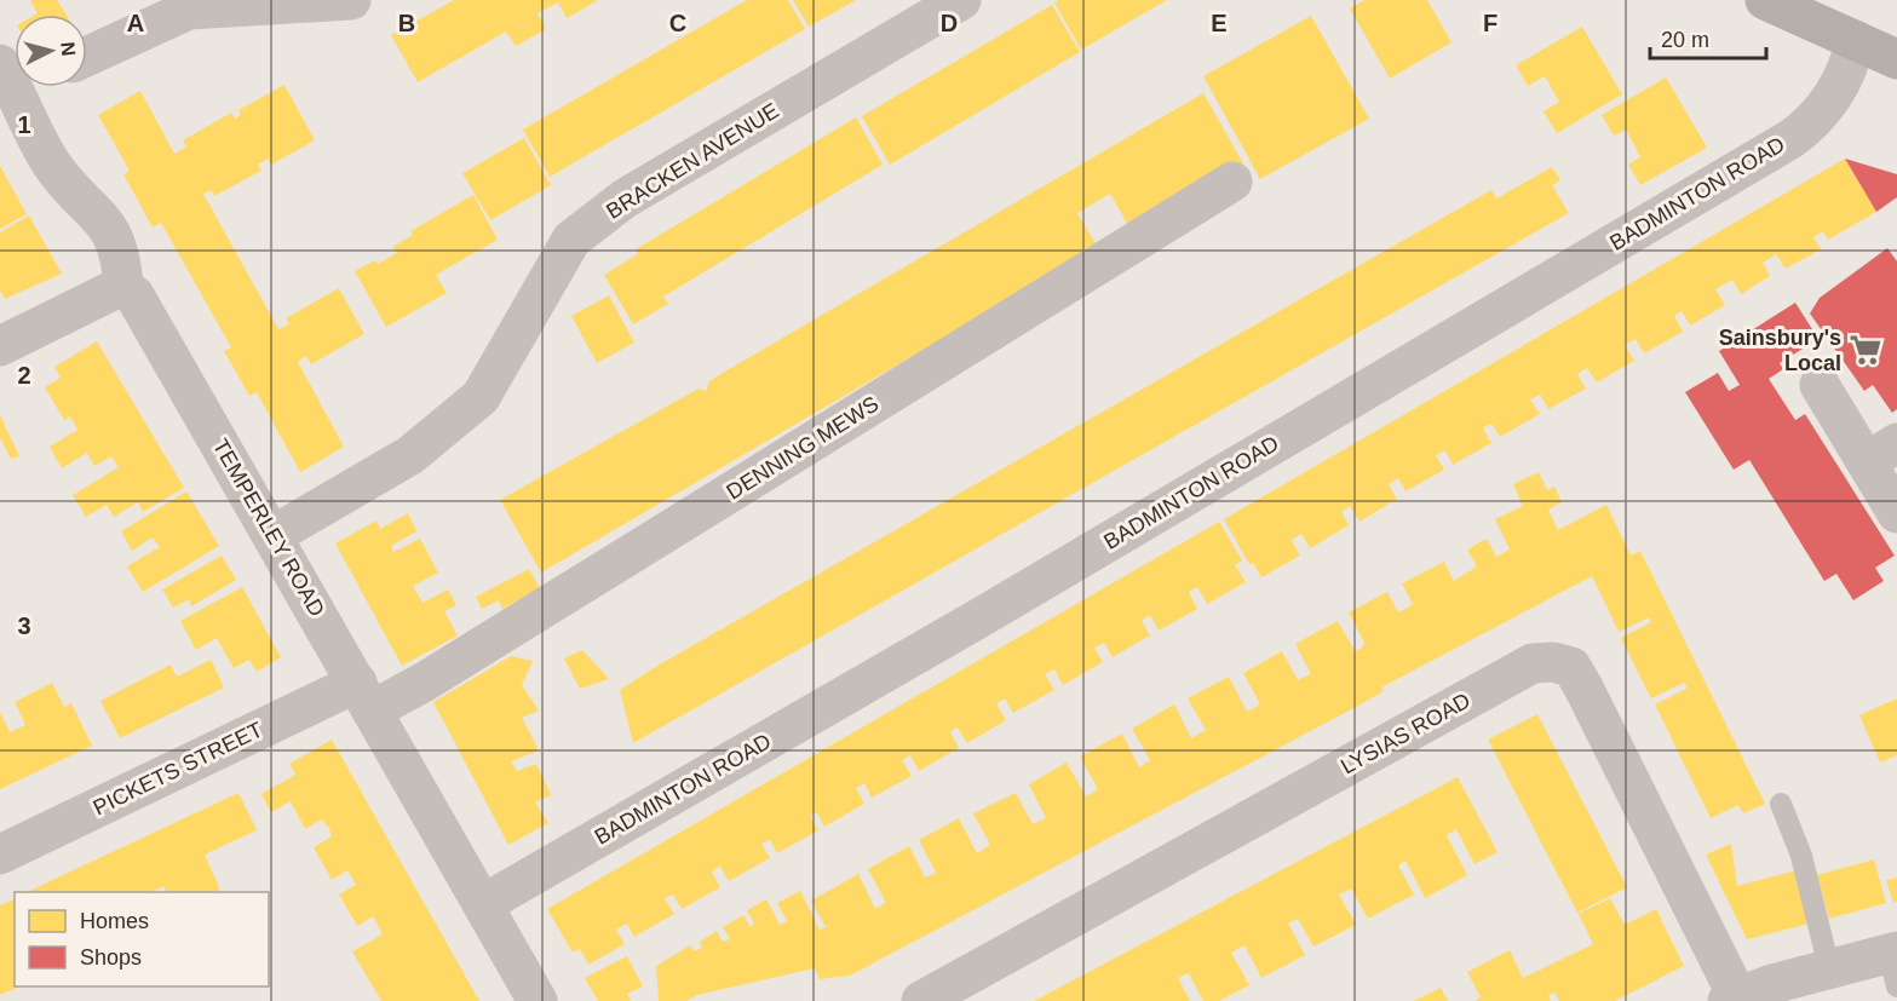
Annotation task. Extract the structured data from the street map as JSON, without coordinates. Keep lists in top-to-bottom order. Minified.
{"streets":{"street":["BRACKEN AVENUE","BADMINTON ROAD","DENNING MEWS","TEMPERLEY ROAD","LYSIAS ROAD","PICKETS STREET"]},"crossings":[["BRACKEN AVENUE","TEMPERLEY ROAD"],["BADMINTON ROAD","TEMPERLEY ROAD"],["DENNING MEWS","TEMPERLEY ROAD"],["DENNING MEWS","PICKETS STREET"],["TEMPERLEY ROAD","PICKETS STREET"]],"places":{"supermarket":["Sainsbury's Local"]},"legend":["Homes","Shops"],"scale_bar":"20 m","north":"right","grid":{"columns":["A","B","C","D","E","F"],"rows":["1","2","3"]}}
